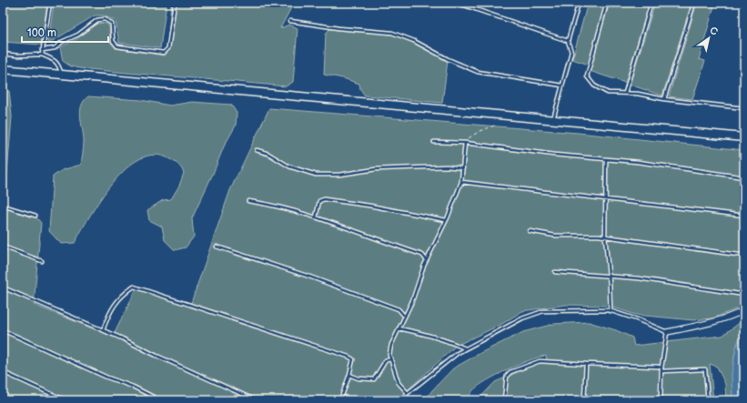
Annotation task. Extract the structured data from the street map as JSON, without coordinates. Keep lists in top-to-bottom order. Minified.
{"scale_bar":"100 m","north":"top right"}
